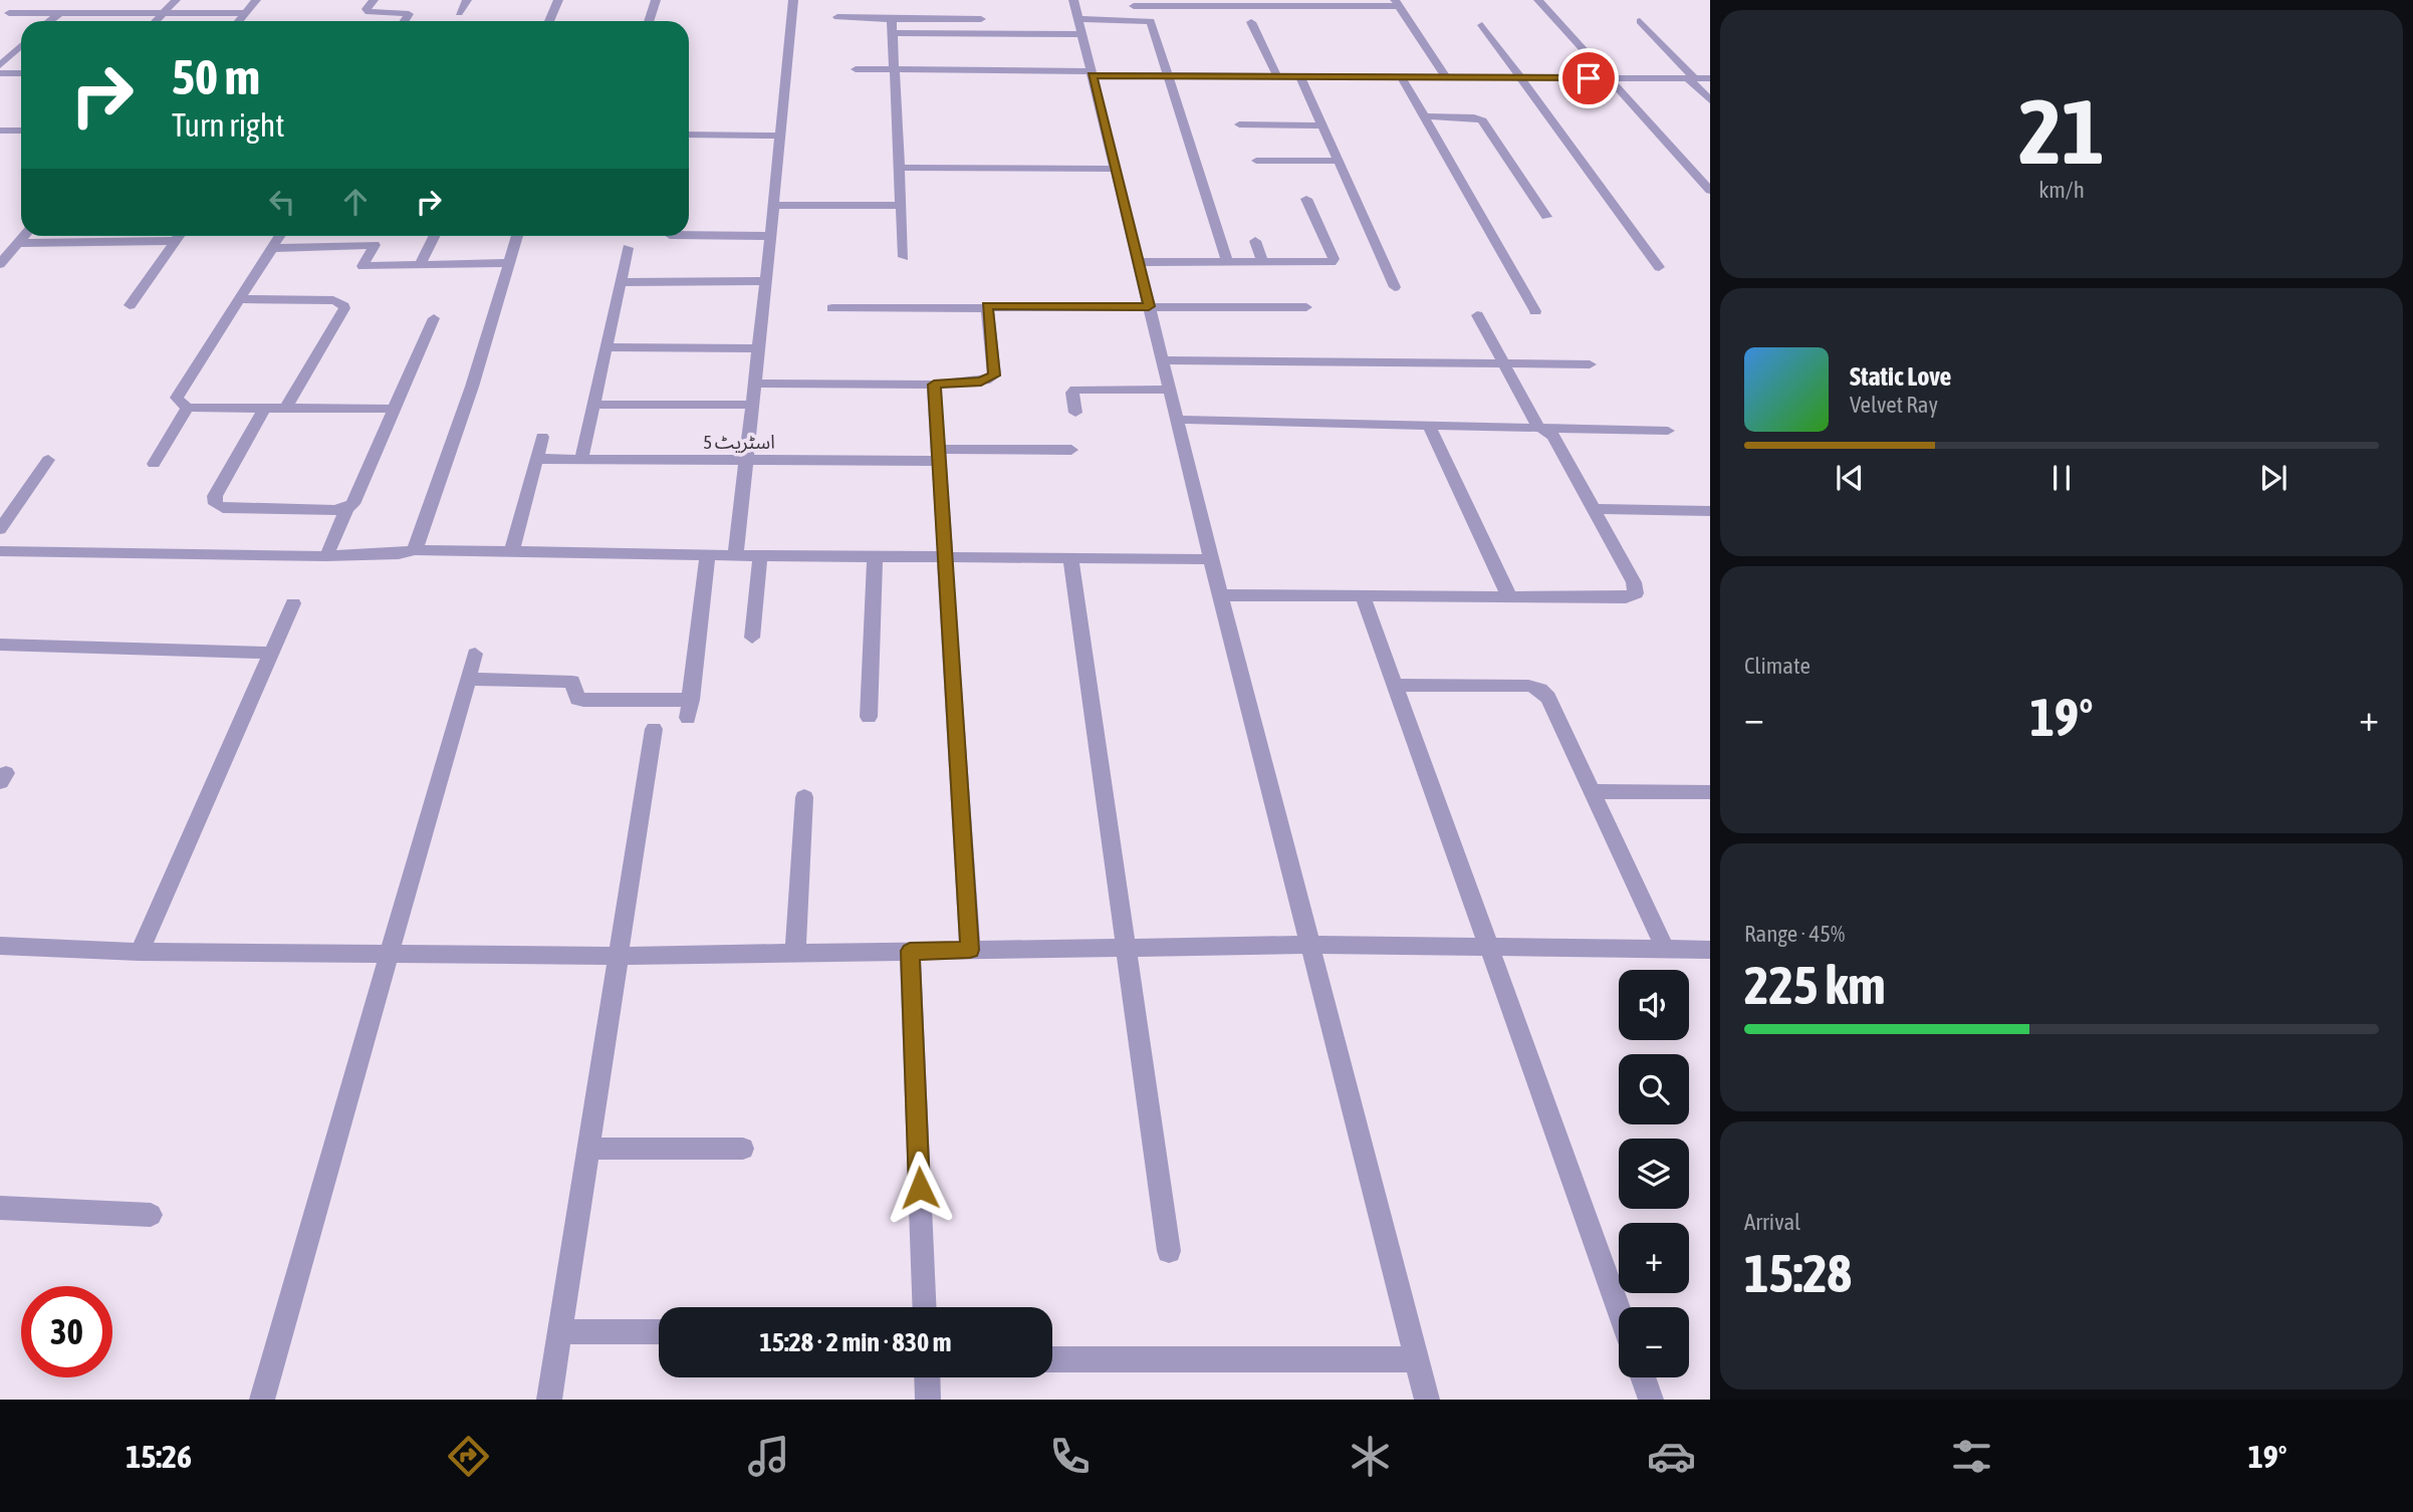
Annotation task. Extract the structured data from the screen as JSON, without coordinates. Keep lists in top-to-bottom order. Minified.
{"streets":{"street":["اسٹریٹ 5"]},"page":{"tile":[["21","km/h"],"Climate",["Range · 45%","225 km"],["Arrival","15:28"]],"turn":["50 m","Turn right"],"song":["Static Love","Velvet Ray"],"heat":["−","19°","+"],"map_buttons":["+","−"],"limit":"30","trip":"15:28 · 2 min · 830 m","tabs":["15:26","19°"]}}
